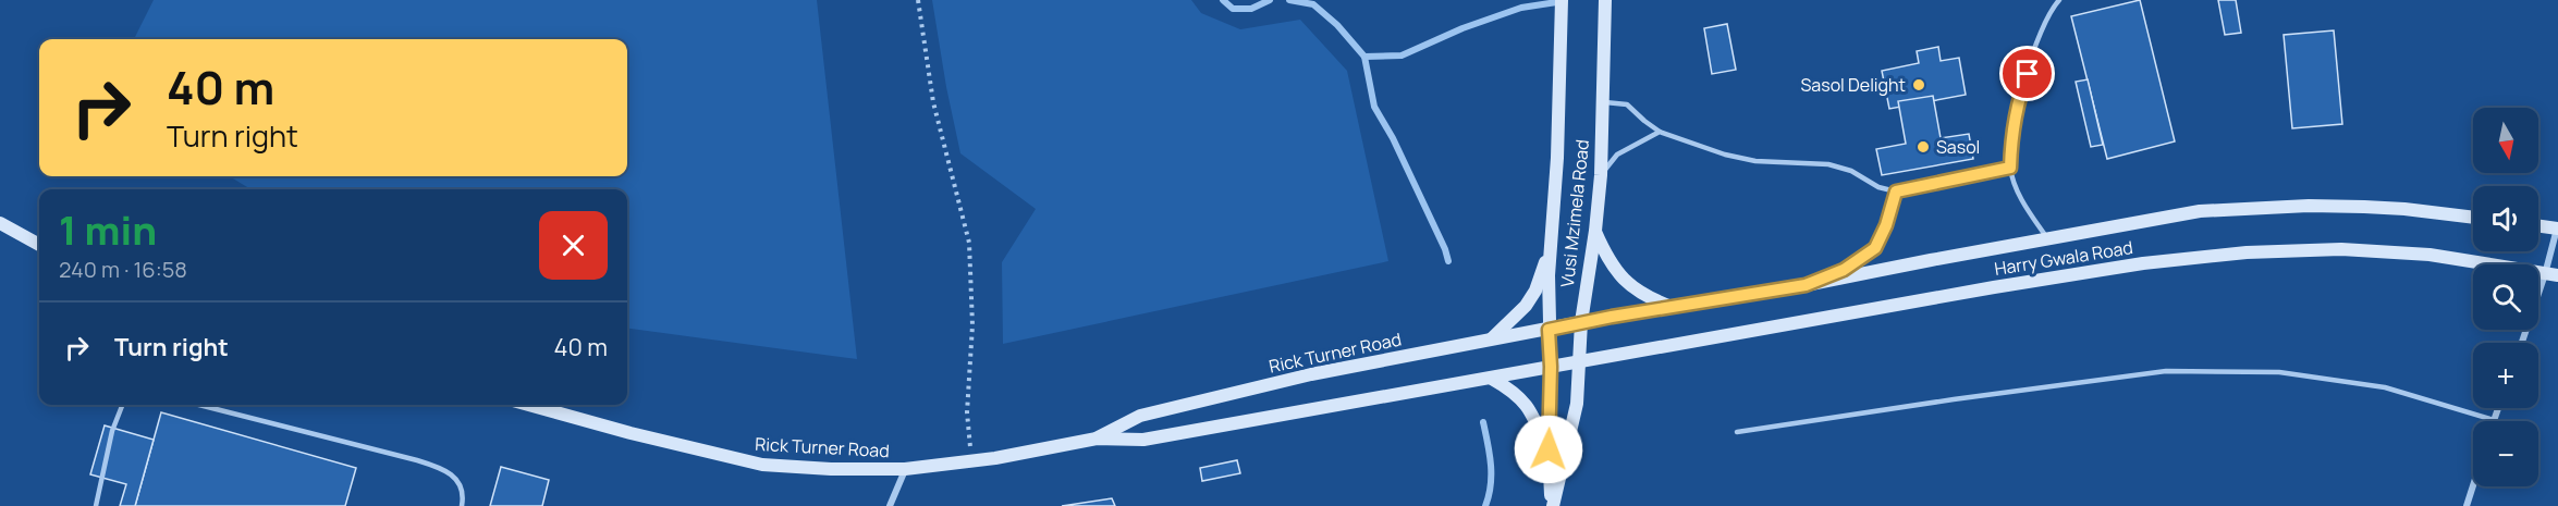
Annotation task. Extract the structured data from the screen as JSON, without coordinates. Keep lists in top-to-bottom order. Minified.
{"streets":{"main road":["Vusi Mzimela Road","Harry Gwala Road","Rick Turner Road"]},"crossings":[["Vusi Mzimela Road","Harry Gwala Road"],["Vusi Mzimela Road","Rick Turner Road"],["Harry Gwala Road","Rick Turner Road"]],"places":["Sasol Delight","Sasol"],"north":"bottom","page":{"turn":["40 m","Turn right"],"map_buttons":["+","−"],"heading":["1 min","240 m · 16:58"],"list":[{"name":"Turn right","value":"40 m"}]}}
